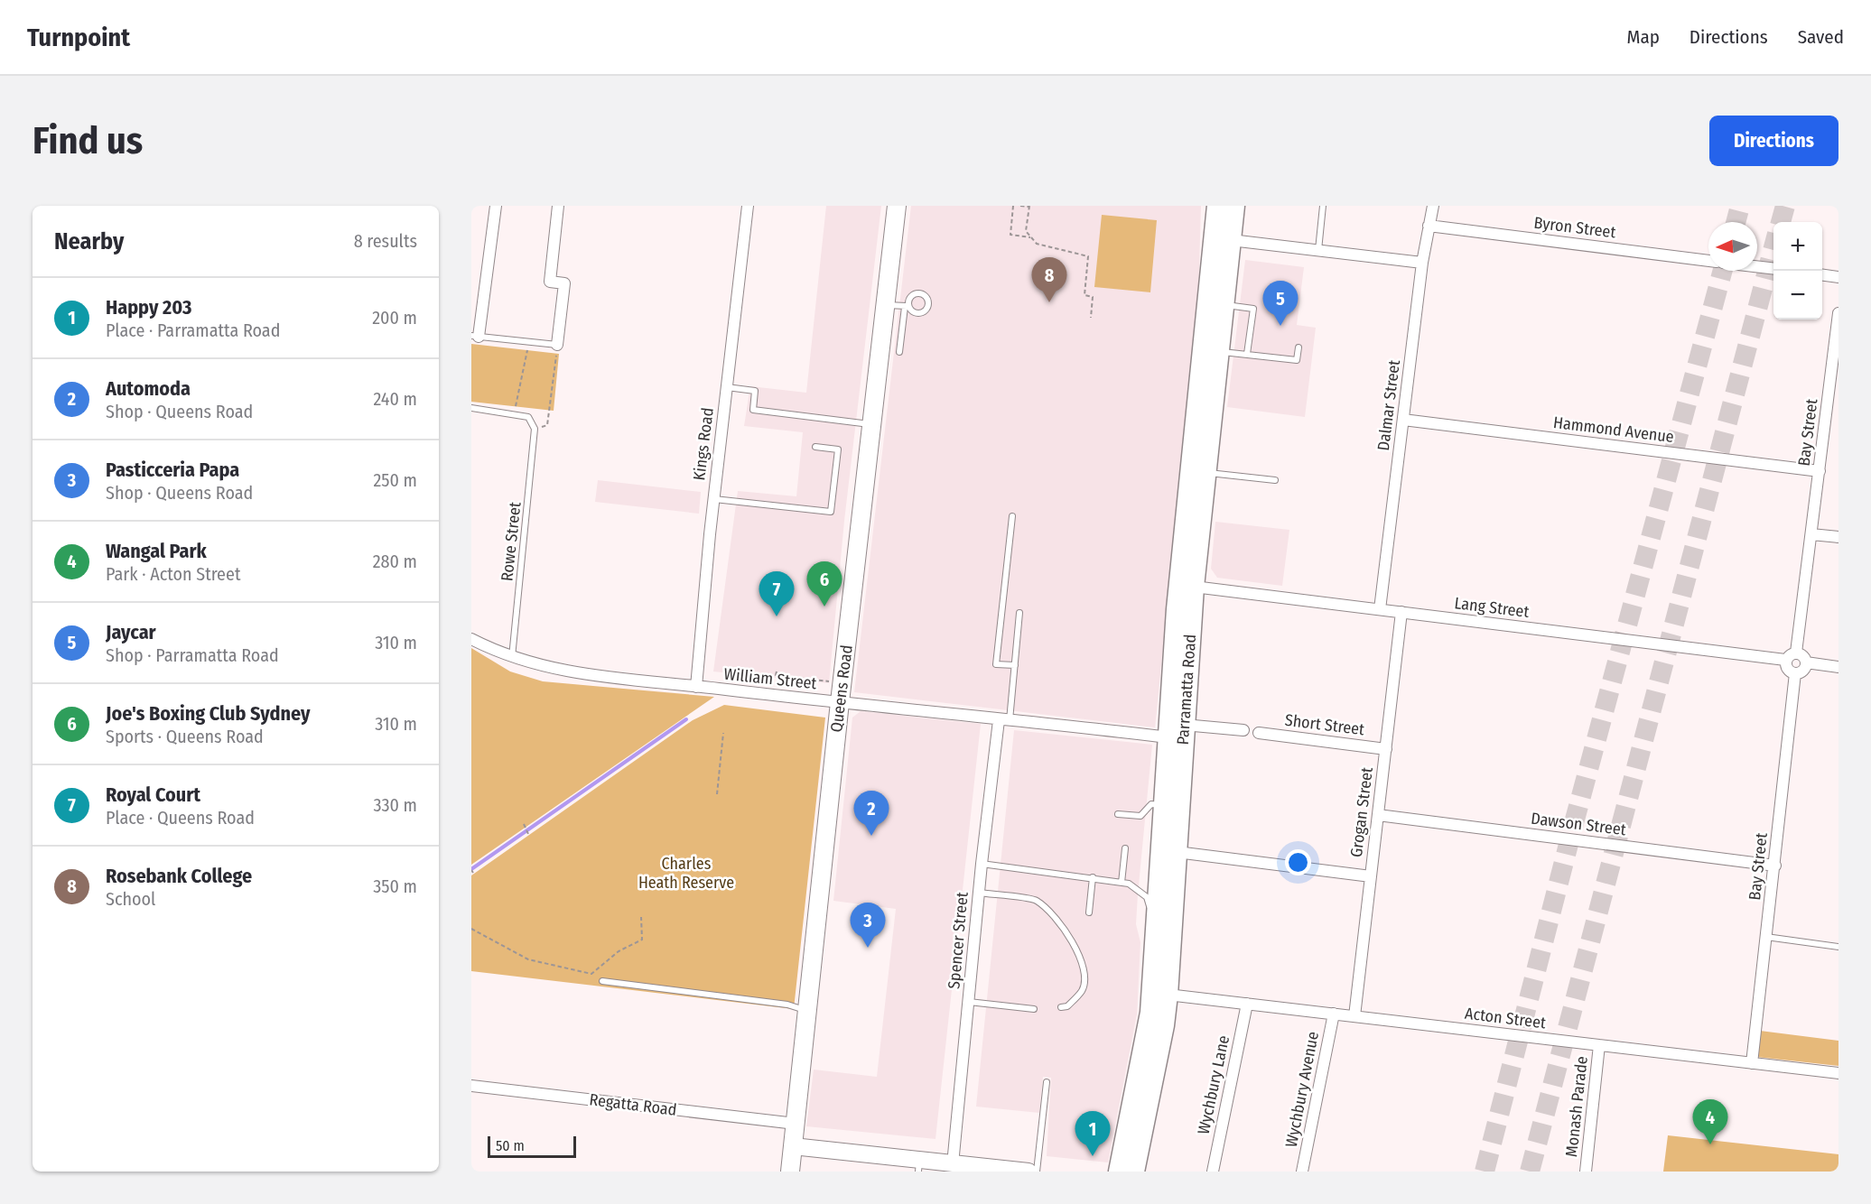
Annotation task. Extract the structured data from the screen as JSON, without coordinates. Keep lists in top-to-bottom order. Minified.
{"streets":{"highway":["Parramatta Road"],"main road":["Queens Road"],"street":["Byron Street","Dalmar Street","Hammond Avenue","Bay Street","Kings Road","Lang Street","William Street","Short Street","Grogan Street","Dawson Street","Spencer Street","Acton Street","Wychbury Lane","Wychbury Avenue","Regatta Road","Monash Parade"],"lane":["Rowe Street"]},"crossings":[["Byron Street","Dalmar Street"],["Dalmar Street","Hammond Avenue"],["Dalmar Street","Lang Street"],["Hammond Avenue","Bay Street"],["Bay Street","Lang Street"],["Bay Street","Dawson Street"],["Bay Street","Acton Street"],["Kings Road","William Street"],["Rowe Street","William Street"],["Lang Street","Parramatta Road"],["Lang Street","Grogan Street"],["William Street","Queens Road"],["William Street","Parramatta Road"],["William Street","Spencer Street"],["Queens Road","Regatta Road"],["Parramatta Road","Acton Street"],["Short Street","Grogan Street"],["Grogan Street","Dawson Street"],["Grogan Street","Acton Street"],["Acton Street","Wychbury Lane"],["Acton Street","Wychbury Avenue"],["Acton Street","Monash Parade"]],"parks":["Charles Heath Reserve"],"scale_bar":"50 m","north":"left","page":{"header":"Turnpoint","nav":["Map","Directions","Saved"],"buttons":"Directions","title":"Find us","heading":["Nearby","8 results"],"map_buttons":["+","−"],"pins":["8","5","6","7","2","3","4","1"],"list":[{"mark":"1","name":"Happy 203","note":"Place · Parramatta Road","value":"200 m"},{"mark":"2","name":"Automoda","note":"Shop · Queens Road","value":"240 m"},{"mark":"3","name":"Pasticceria Papa","note":"Shop · Queens Road","value":"250 m"},{"mark":"4","name":"Wangal Park","note":"Park · Acton Street","value":"280 m"},{"mark":"5","name":"Jaycar","note":"Shop · Parramatta Road","value":"310 m"},{"mark":"6","name":"Joe's Boxing Club Sydney","note":"Sports · Queens Road","value":"310 m"},{"mark":"7","name":"Royal Court","note":"Place · Queens Road","value":"330 m"},{"mark":"8","name":"Rosebank College","note":"School","value":"350 m"}],"scale":"50 m"}}
